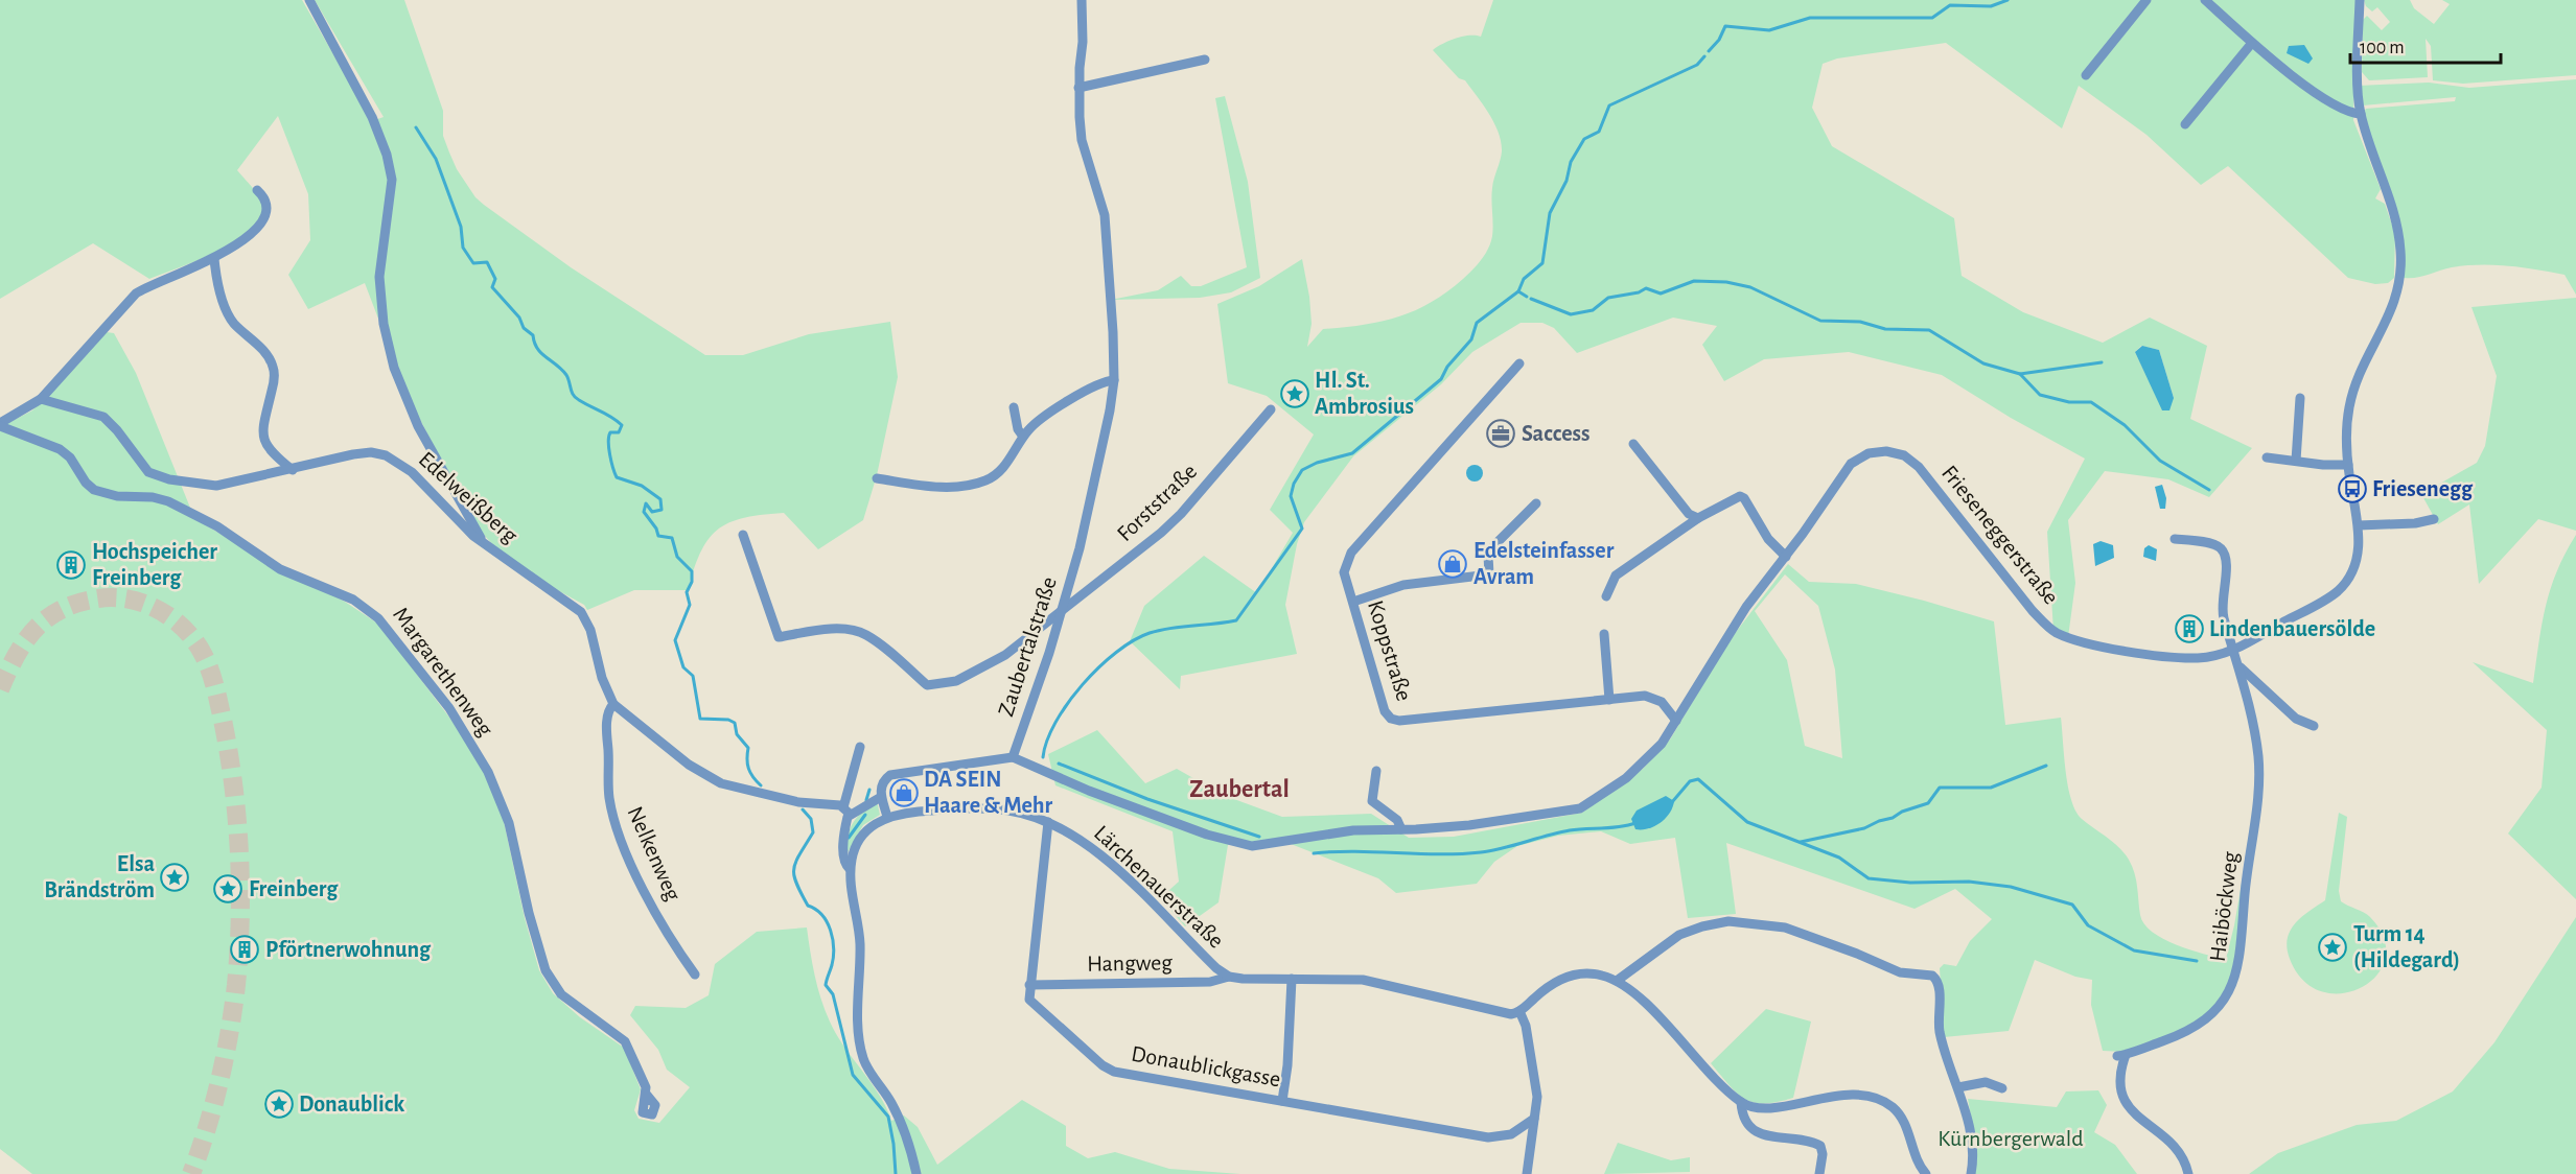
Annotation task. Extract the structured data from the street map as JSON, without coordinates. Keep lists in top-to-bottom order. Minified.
{"streets":{"street":["Edelweißberg","Forststraße","Frieseneggerstraße","Zaubertalstraße","Koppstraße","Margarethenweg","Nelkenweg","Lärchenauerstraße","Haiböckweg","Hangweg","Donaublickgasse"]},"crossings":[["Edelweißberg","Nelkenweg"],["Forststraße","Zaubertalstraße"],["Frieseneggerstraße","Zaubertalstraße"],["Frieseneggerstraße","Koppstraße"],["Frieseneggerstraße","Haiböckweg"],["Lärchenauerstraße","Hangweg"],["Lärchenauerstraße","Donaublickgasse"],["Hangweg","Donaublickgasse"]],"districts":["Zaubertal"],"parks":["Kürnbergerwald"],"places":{"place":["Hl. St. Ambrosius","Elsa Brändström","Freinberg","Turm 14 (Hildegard)","Donaublick"],"office":["Saccess"],"bus stop":["Friesenegg"],"shop":["Edelsteinfasser Avram","DA SEIN Haare & Mehr"],"building":["Hochspeicher Freinberg","Lindenbauersölde","Pförtnerwohnung"]},"scale_bar":"100 m"}
